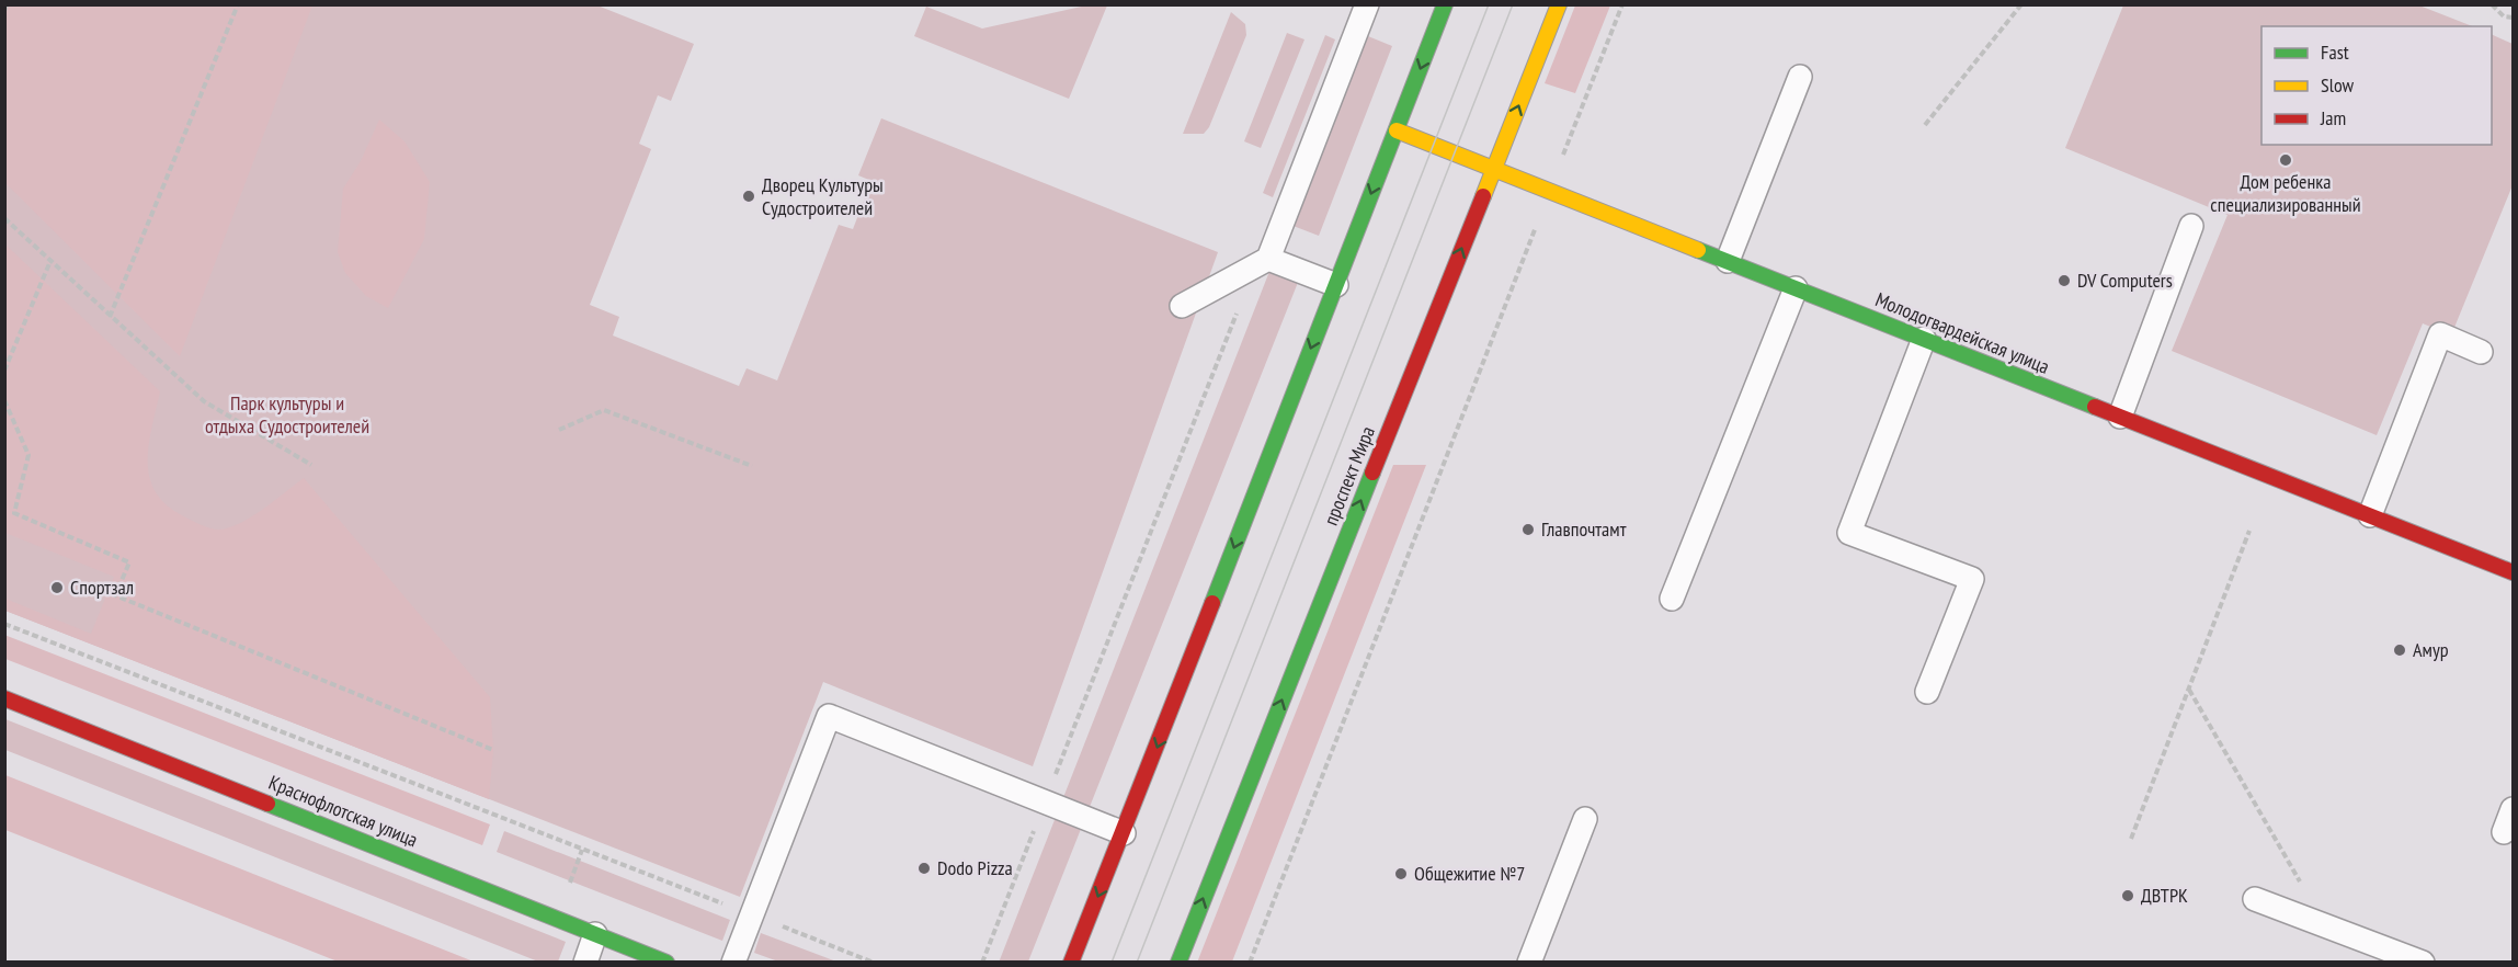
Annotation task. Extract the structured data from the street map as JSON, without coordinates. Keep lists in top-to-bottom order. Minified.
{"streets":{"main road":["Молодогвардейская улица","проспект Мира","Краснофлотская улица"]},"crossings":[["Молодогвардейская улица","проспект Мира"]],"parks":["Парк культуры и отдыха Судостроителей"],"places":["Дом ребенка специализированный","Дворец Культуры Судостроителей","DV Computers","Главпочтамт","Спортзал","Амур","Dodo Pizza","Общежитие №7","ДВТРК"],"legend":["Fast","Slow","Jam"]}
